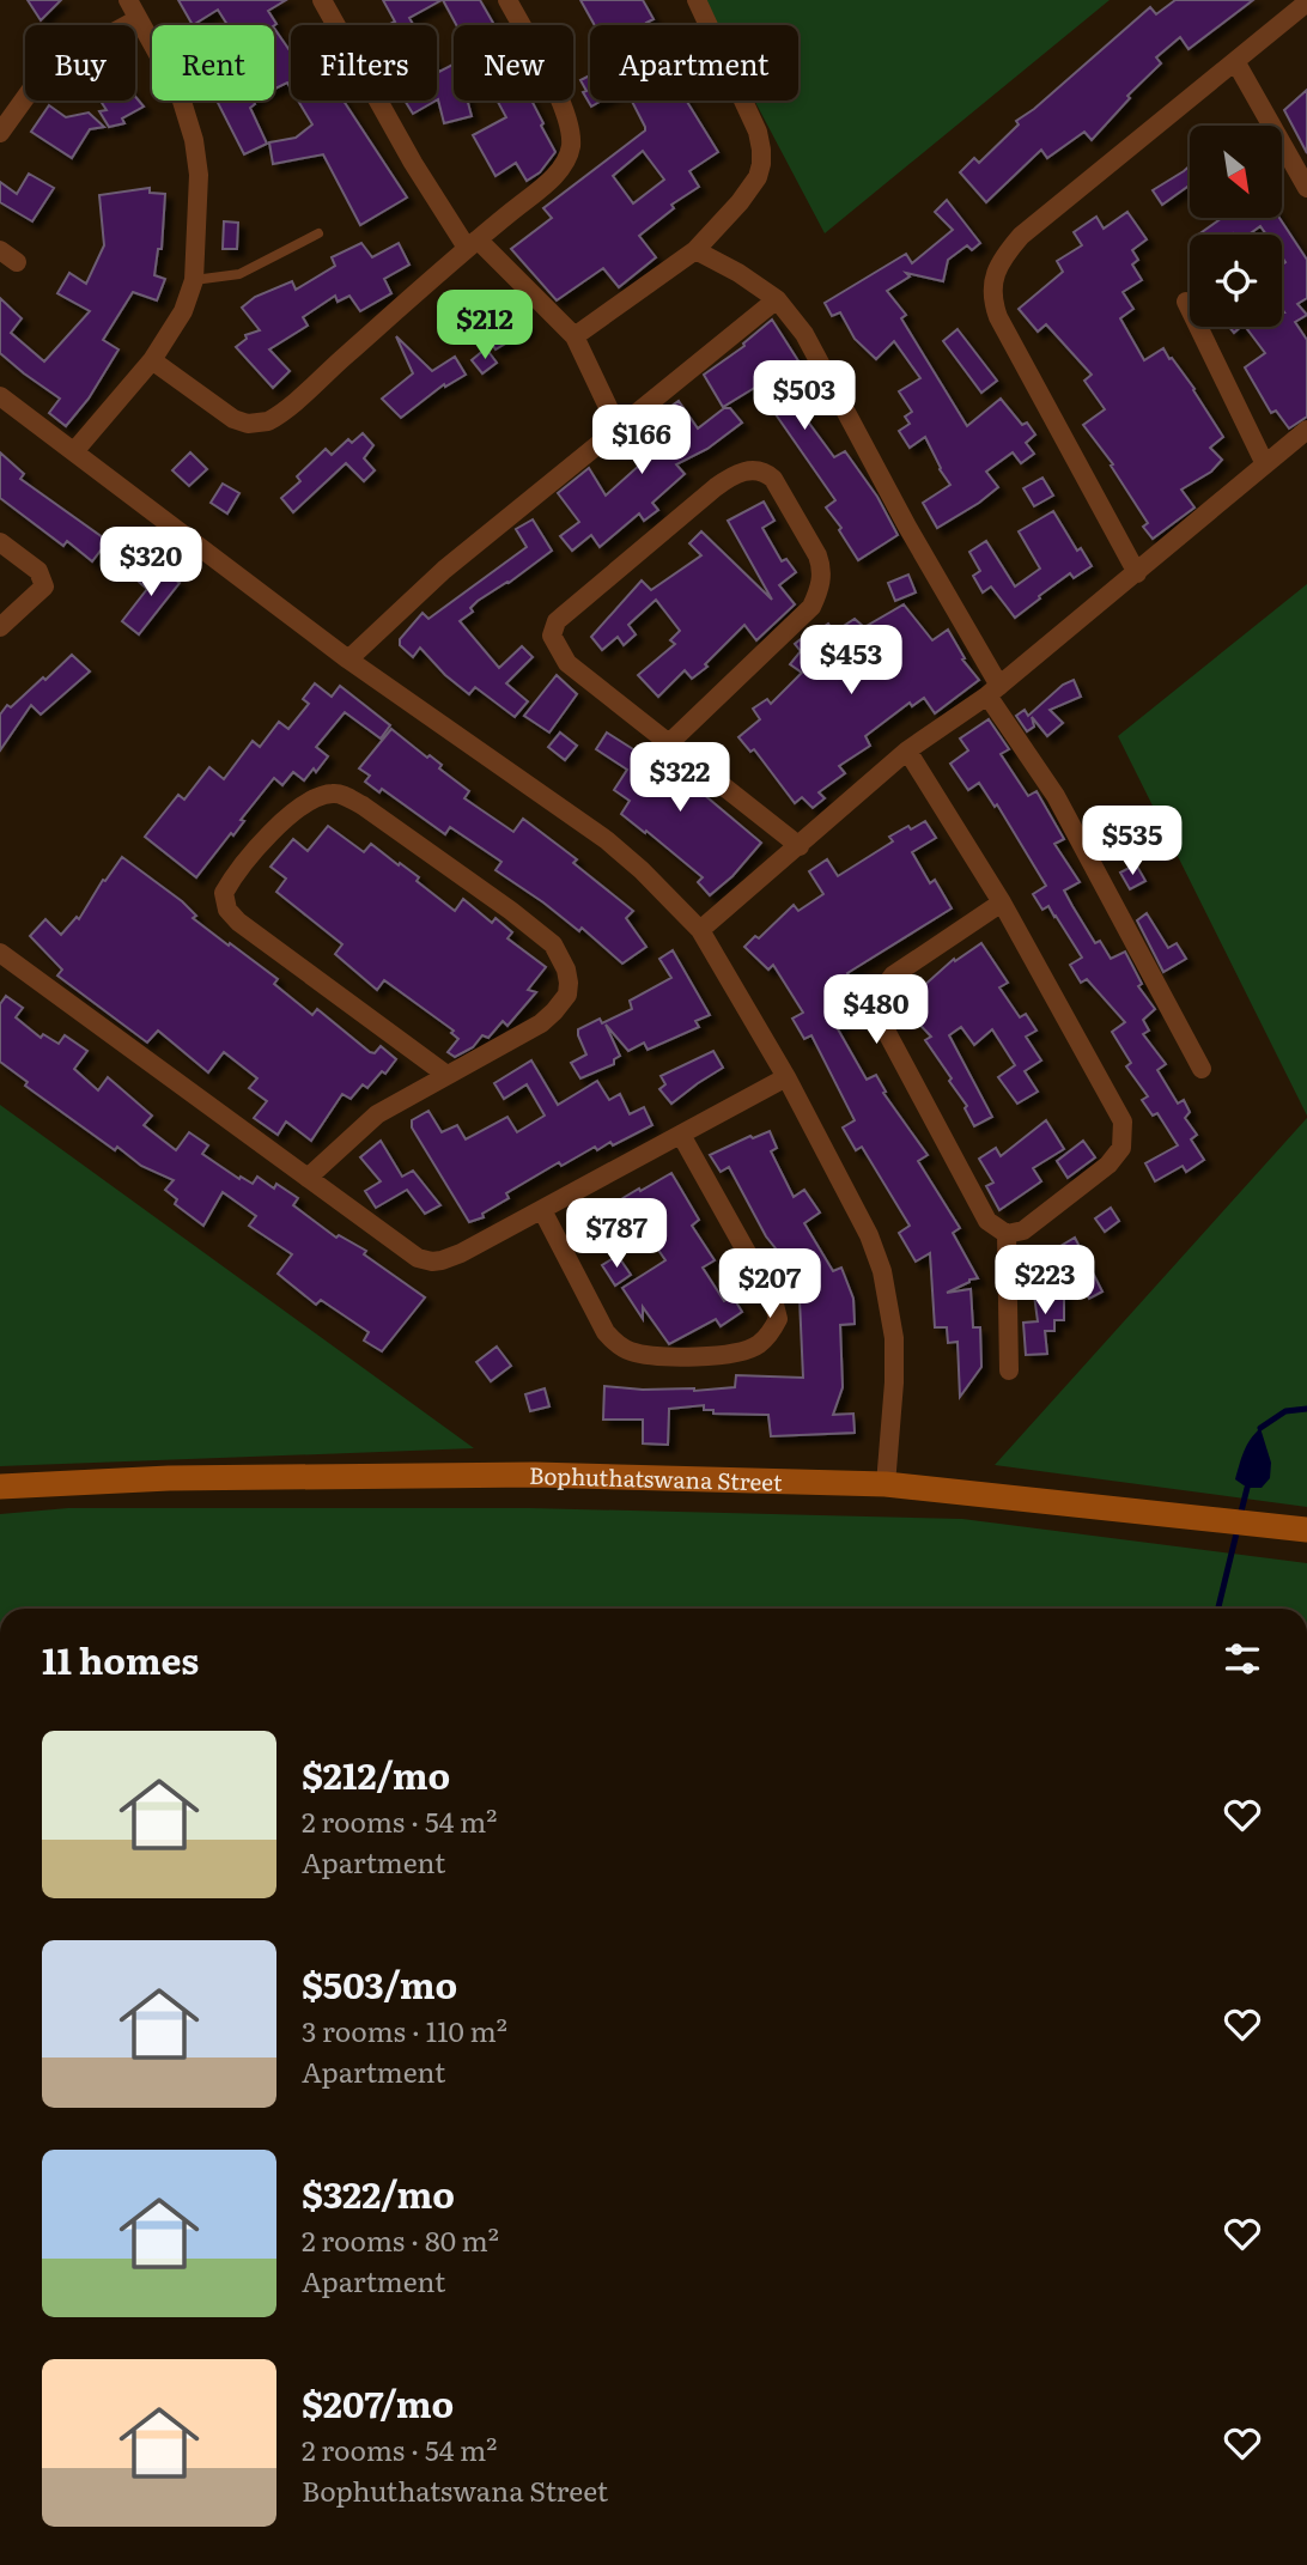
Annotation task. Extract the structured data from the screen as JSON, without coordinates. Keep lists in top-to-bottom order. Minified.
{"streets":{"street":["Bophuthatswana Street"]},"north":"bottom right","page":{"chip":["Buy","Rent","Filters","New","Apartment"],"price":["$212","$503","$166","$320","$453","$322","$535","$480","$787","$223","$207"],"heading":"11 homes","list":[{"name":"$212/mo","note":"2 rooms · 54 m² · Apartment"},{"name":"$503/mo","note":"3 rooms · 110 m² · Apartment"},{"name":"$322/mo","note":"2 rooms · 80 m² · Apartment"},{"name":"$207/mo","note":"2 rooms · 54 m² · Bophuthatswana Street"}]}}
